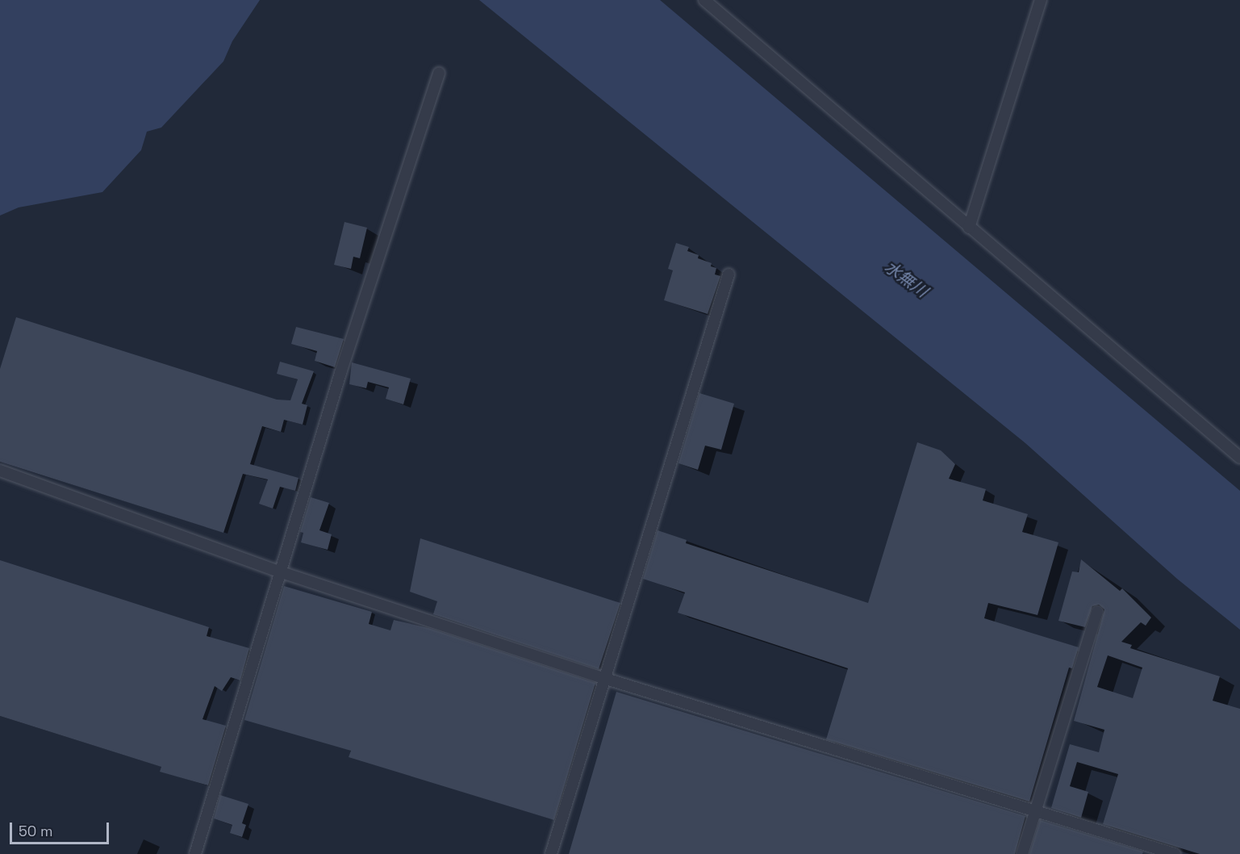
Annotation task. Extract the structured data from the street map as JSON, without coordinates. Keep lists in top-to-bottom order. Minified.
{"water":["水無川"],"scale_bar":"50 m"}
